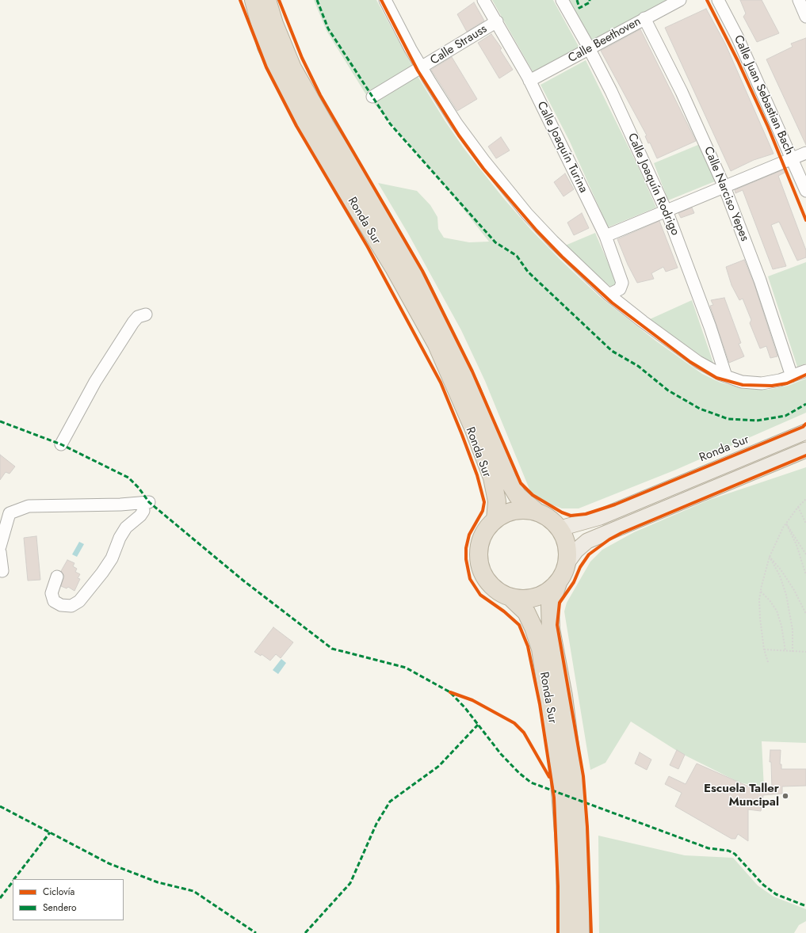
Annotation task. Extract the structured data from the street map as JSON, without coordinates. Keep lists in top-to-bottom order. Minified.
{"streets":{"highway":["Ronda Sur"],"street":["Calle Beethoven","Calle Strauss","Calle Juan Sebastian Bach","Calle Joaquín Turina","Calle Joaquín Rodrigo","Calle Narciso Yepes"]},"crossings":[["Calle Beethoven","Calle Joaquín Turina"],["Calle Beethoven","Calle Joaquín Rodrigo"],["Calle Beethoven","Calle Narciso Yepes"],["Calle Strauss","Calle Joaquín Turina"]],"places":["Escuela Taller Muncipal"],"legend":["Ciclovía","Sendero"]}
